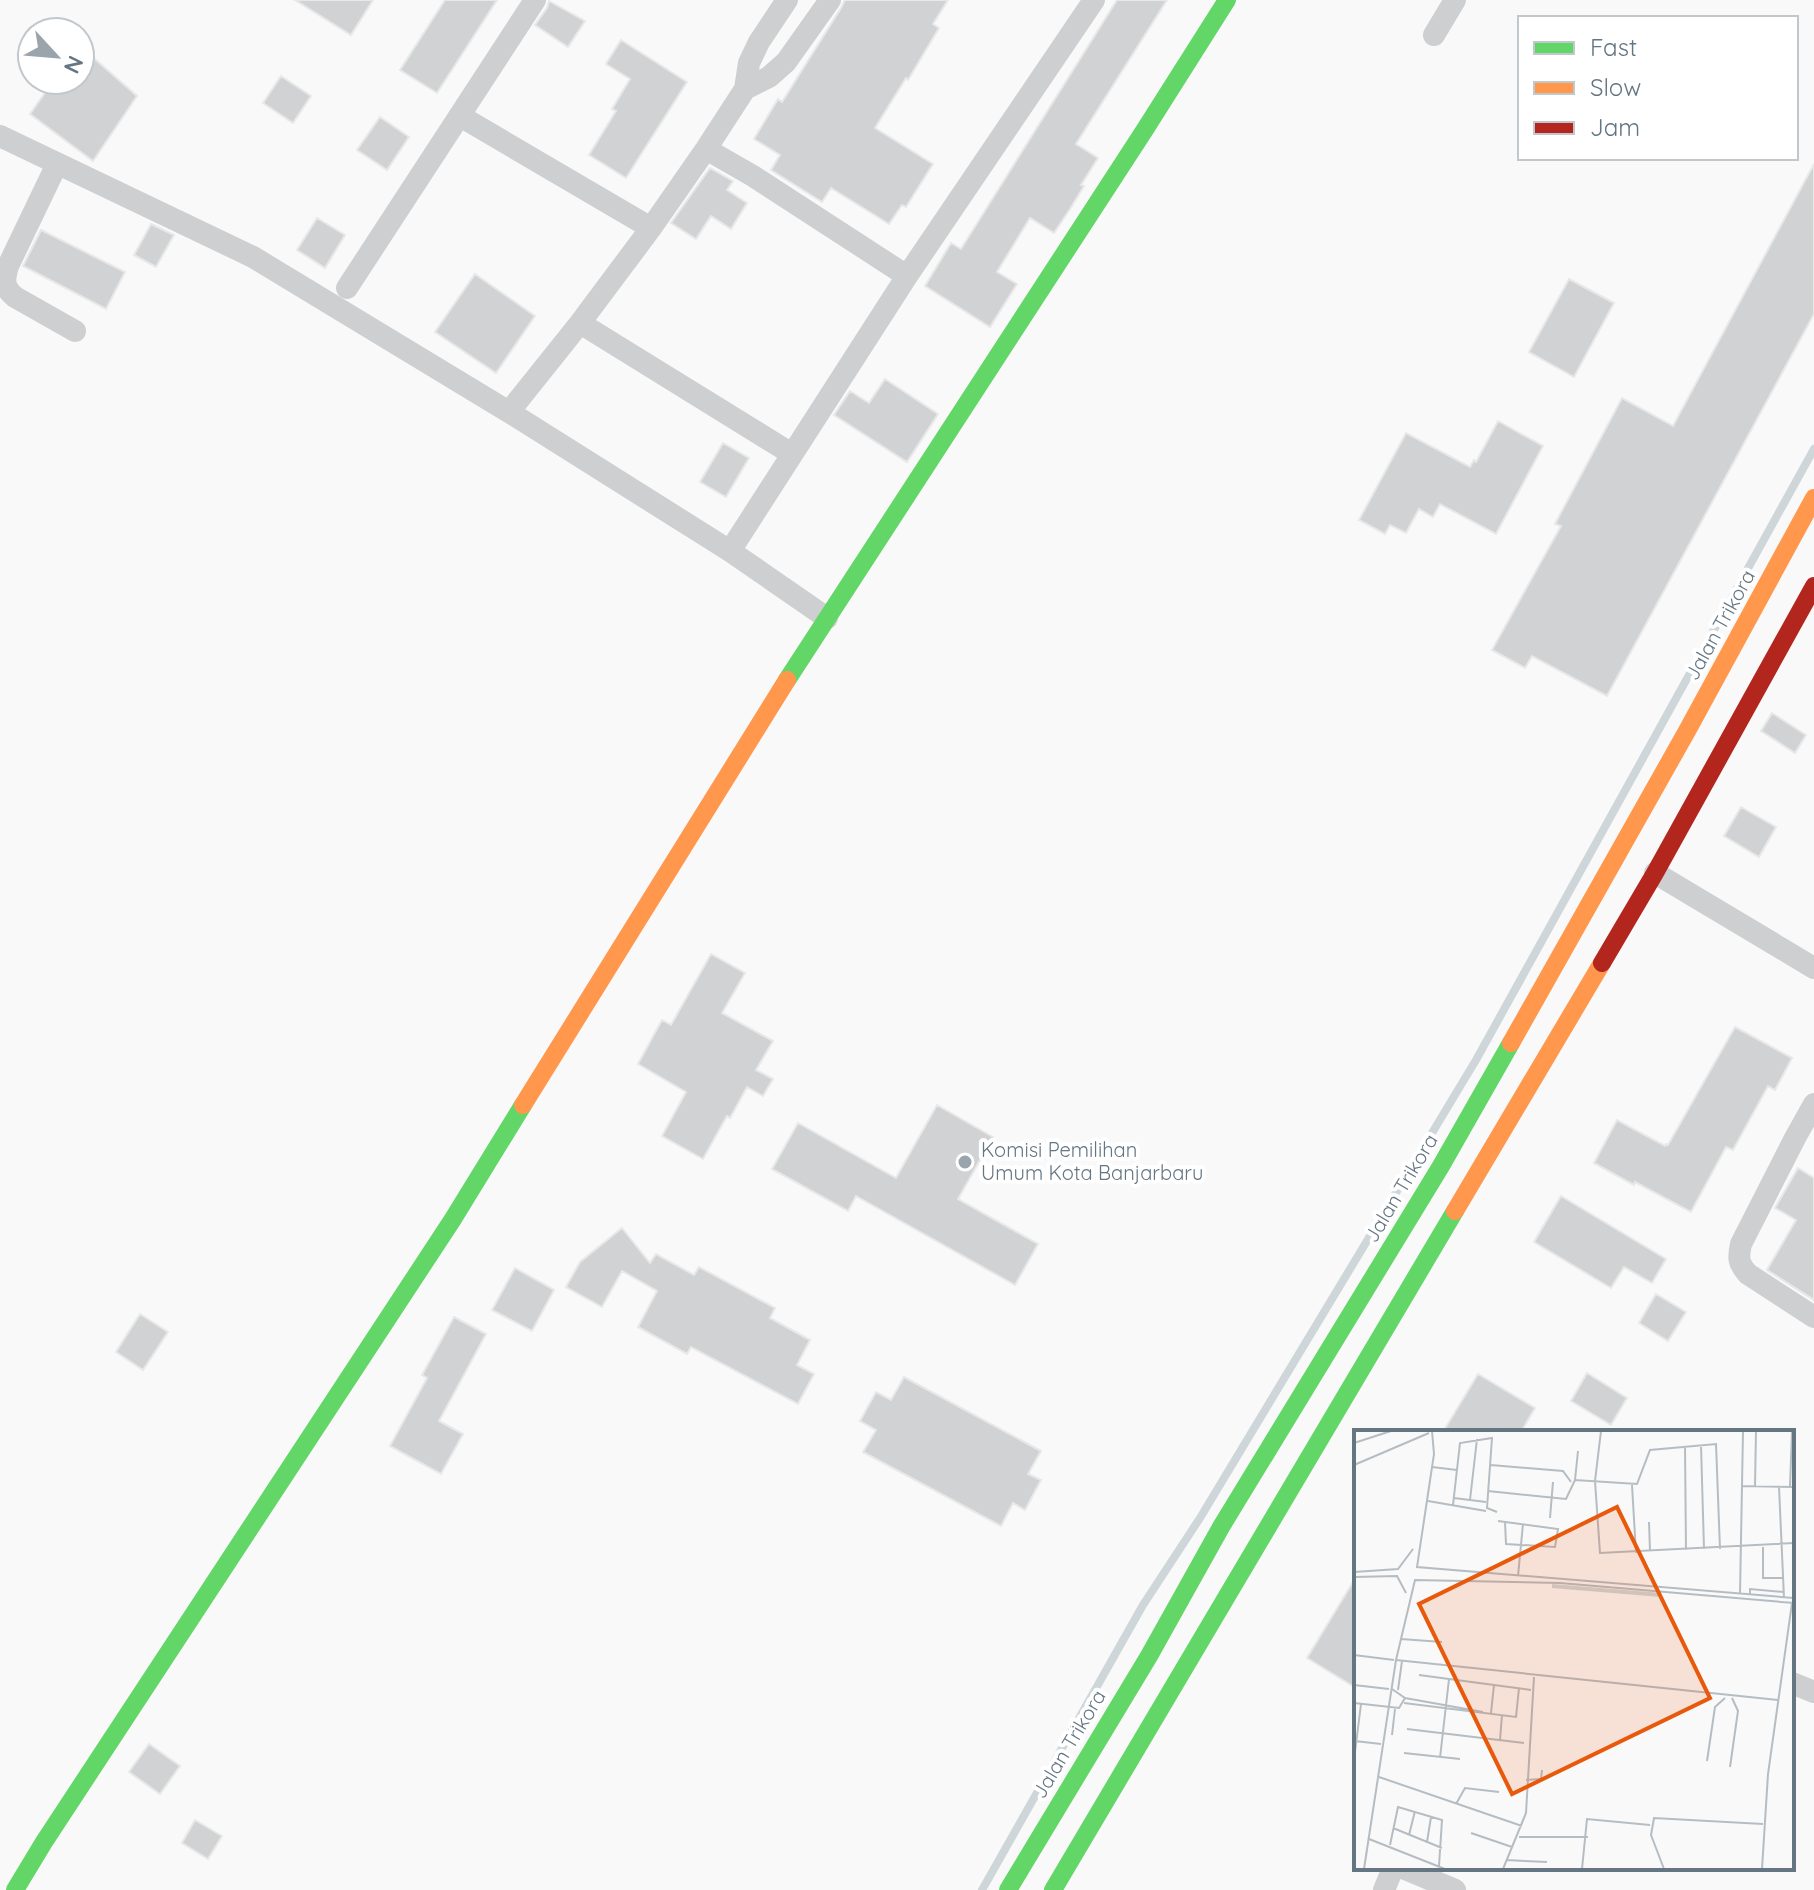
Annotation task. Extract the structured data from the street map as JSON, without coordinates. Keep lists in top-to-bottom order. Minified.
{"streets":{"main road":["Jalan Trikora"]},"places":["Komisi Pemilihan Umum Kota Banjarbaru"],"legend":["Fast","Slow","Jam"],"north":"bottom right"}
